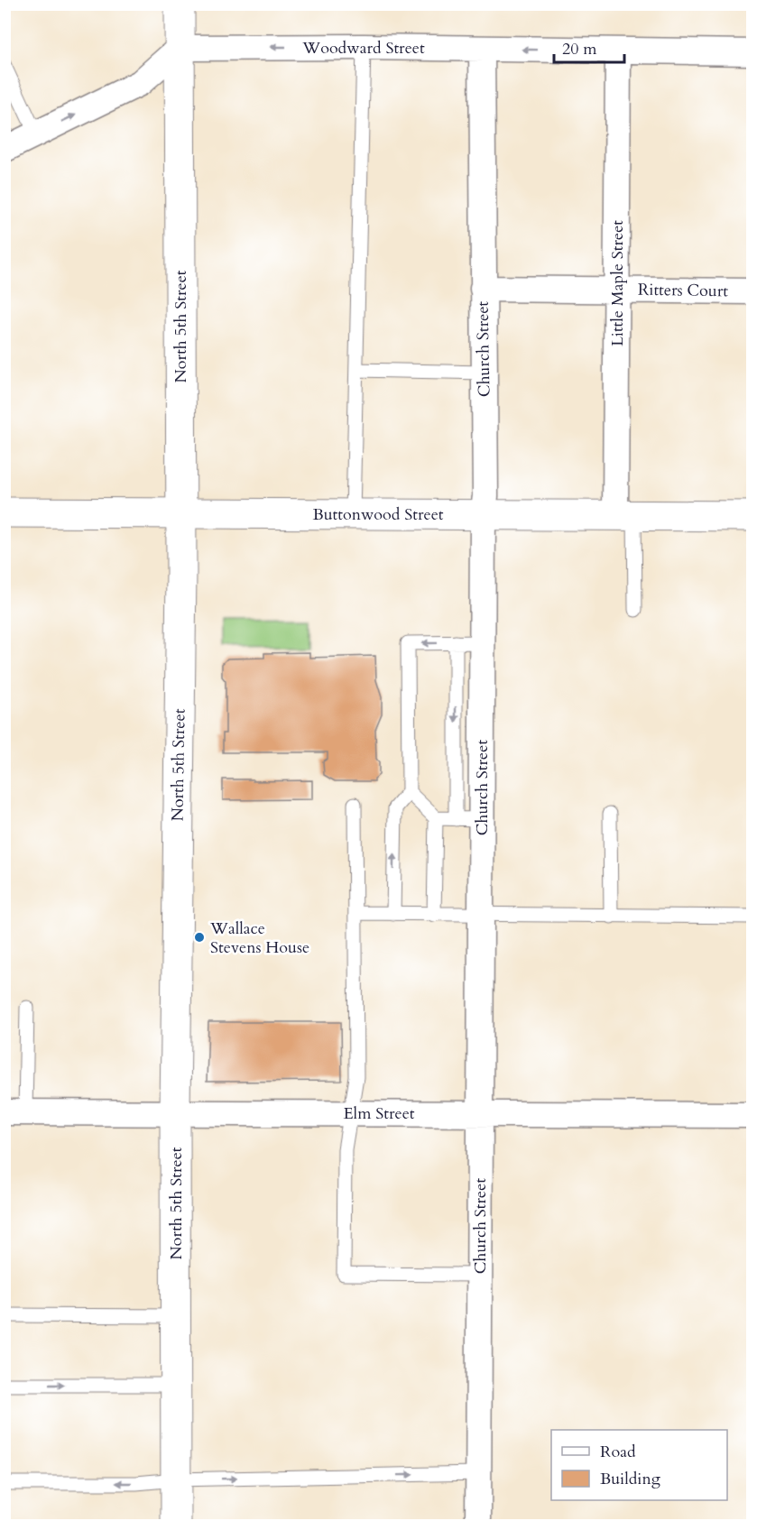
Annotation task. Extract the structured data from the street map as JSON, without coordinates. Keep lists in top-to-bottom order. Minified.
{"streets":{"main road":["North 5th Street","Buttonwood Street"],"street":["Woodward Street","Little Maple Street","Ritters Court","Church Street","Elm Street"]},"crossings":[["Woodward Street","Little Maple Street"],["Woodward Street","North 5th Street"],["Woodward Street","Church Street"],["Little Maple Street","Ritters Court"],["Little Maple Street","Buttonwood Street"],["Ritters Court","Church Street"],["North 5th Street","Buttonwood Street"],["North 5th Street","Elm Street"],["Church Street","Buttonwood Street"],["Church Street","Elm Street"]],"one_way":["Woodward Street"],"places":["Wallace Stevens House"],"legend":["Road","Building"],"scale_bar":"20 m"}
